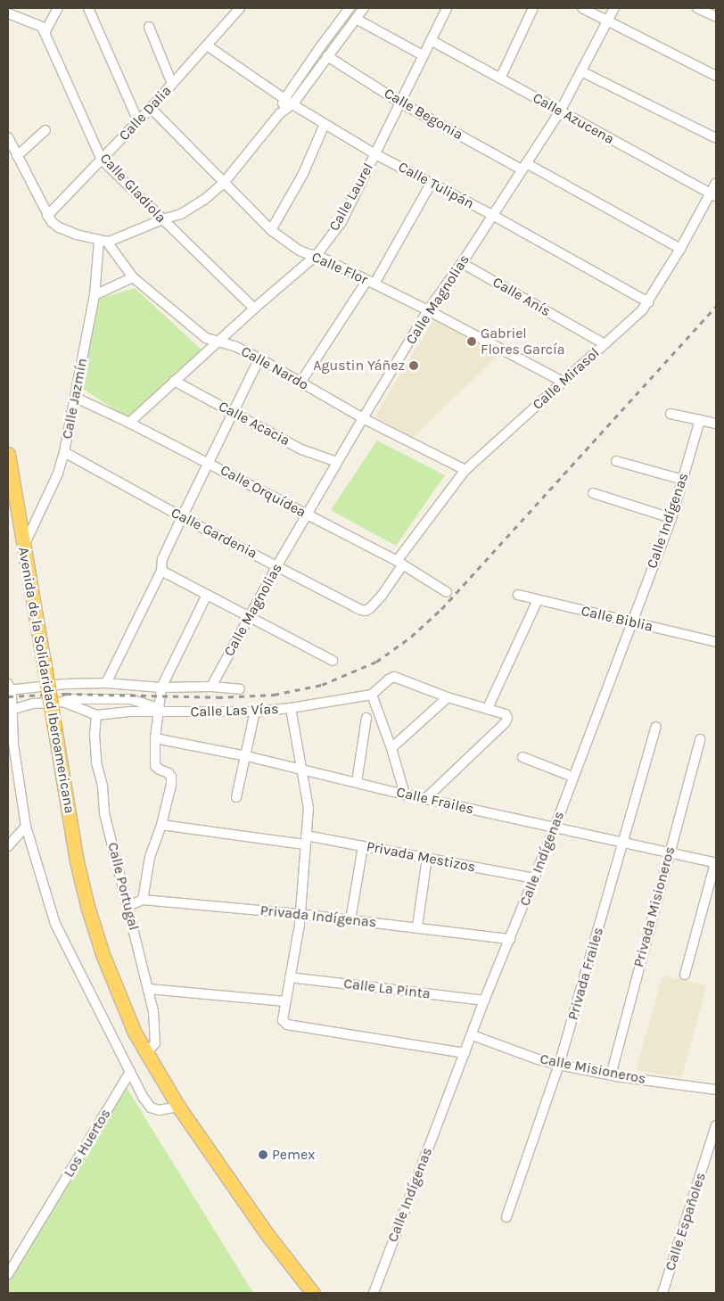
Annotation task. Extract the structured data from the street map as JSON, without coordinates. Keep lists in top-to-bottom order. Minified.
{"streets":{"highway":["Avenida de la Solidaridad Iberoamericana"],"street":["Calle Dalia","Calle Begonia","Calle Azucena","Calle Tulipán","Calle Gladiola","Calle Laurel","Calle Flor","Calle Anís","Calle Magnolias","Calle Nardo","Calle Mirasol","Calle Jazmín","Calle Acacia","Calle Orquídea","Calle Indígenas","Calle Gardenia","Calle Biblia","Calle Las Vías","Calle Frailes","Privada Mestizos","Calle Portugal","Privada Misioneros","Privada Indígenas","Privada Frailes","Calle La Pinta","Calle Misioneros","Los Huertos","Calle Españoles"]},"crossings":[["Calle Dalia","Calle Tulipán"],["Calle Dalia","Calle Gladiola"],["Calle Dalia","Calle Flor"],["Calle Begonia","Calle Laurel"],["Calle Begonia","Calle Magnolias"],["Calle Begonia","Calle Mirasol"],["Calle Azucena","Calle Laurel"],["Calle Azucena","Calle Magnolias"],["Calle Azucena","Calle Mirasol"],["Calle Tulipán","Calle Laurel"],["Calle Tulipán","Calle Magnolias"],["Calle Tulipán","Calle Mirasol"],["Calle Gladiola","Calle Laurel"],["Calle Laurel","Calle Flor"],["Calle Laurel","Calle Nardo"],["Calle Laurel","Calle Acacia"],["Calle Laurel","Calle Orquídea"],["Calle Flor","Calle Magnolias"],["Calle Flor","Calle Mirasol"],["Calle Anís","Calle Magnolias"],["Calle Anís","Calle Mirasol"],["Calle Magnolias","Calle Nardo"],["Calle Magnolias","Calle Acacia"],["Calle Magnolias","Calle Orquídea"],["Calle Magnolias","Calle Gardenia"],["Calle Magnolias","Calle Las Vías"],["Calle Nardo","Calle Mirasol"],["Calle Nardo","Calle Jazmín"],["Calle Mirasol","Calle Orquídea"],["Calle Mirasol","Calle Gardenia"],["Calle Jazmín","Calle Orquídea"],["Calle Jazmín","Calle Gardenia"],["Calle Jazmín","Avenida de la Solidaridad Iberoamericana"],["Calle Indígenas","Calle Biblia"],["Calle Indígenas","Calle Frailes"],["Calle Indígenas","Privada Mestizos"],["Calle Indígenas","Privada Indígenas"],["Calle Indígenas","Calle La Pinta"],["Calle Indígenas","Calle Misioneros"],["Avenida de la Solidaridad Iberoamericana","Calle Portugal"],["Calle Las Vías","Calle Portugal"],["Calle Frailes","Privada Misioneros"],["Calle Frailes","Privada Frailes"],["Calle Portugal","Privada Indígenas"],["Privada Misioneros","Calle Misioneros"],["Privada Frailes","Calle Misioneros"]],"places":["Gabriel Flores García","Agustin Yáñez","Pemex"]}
